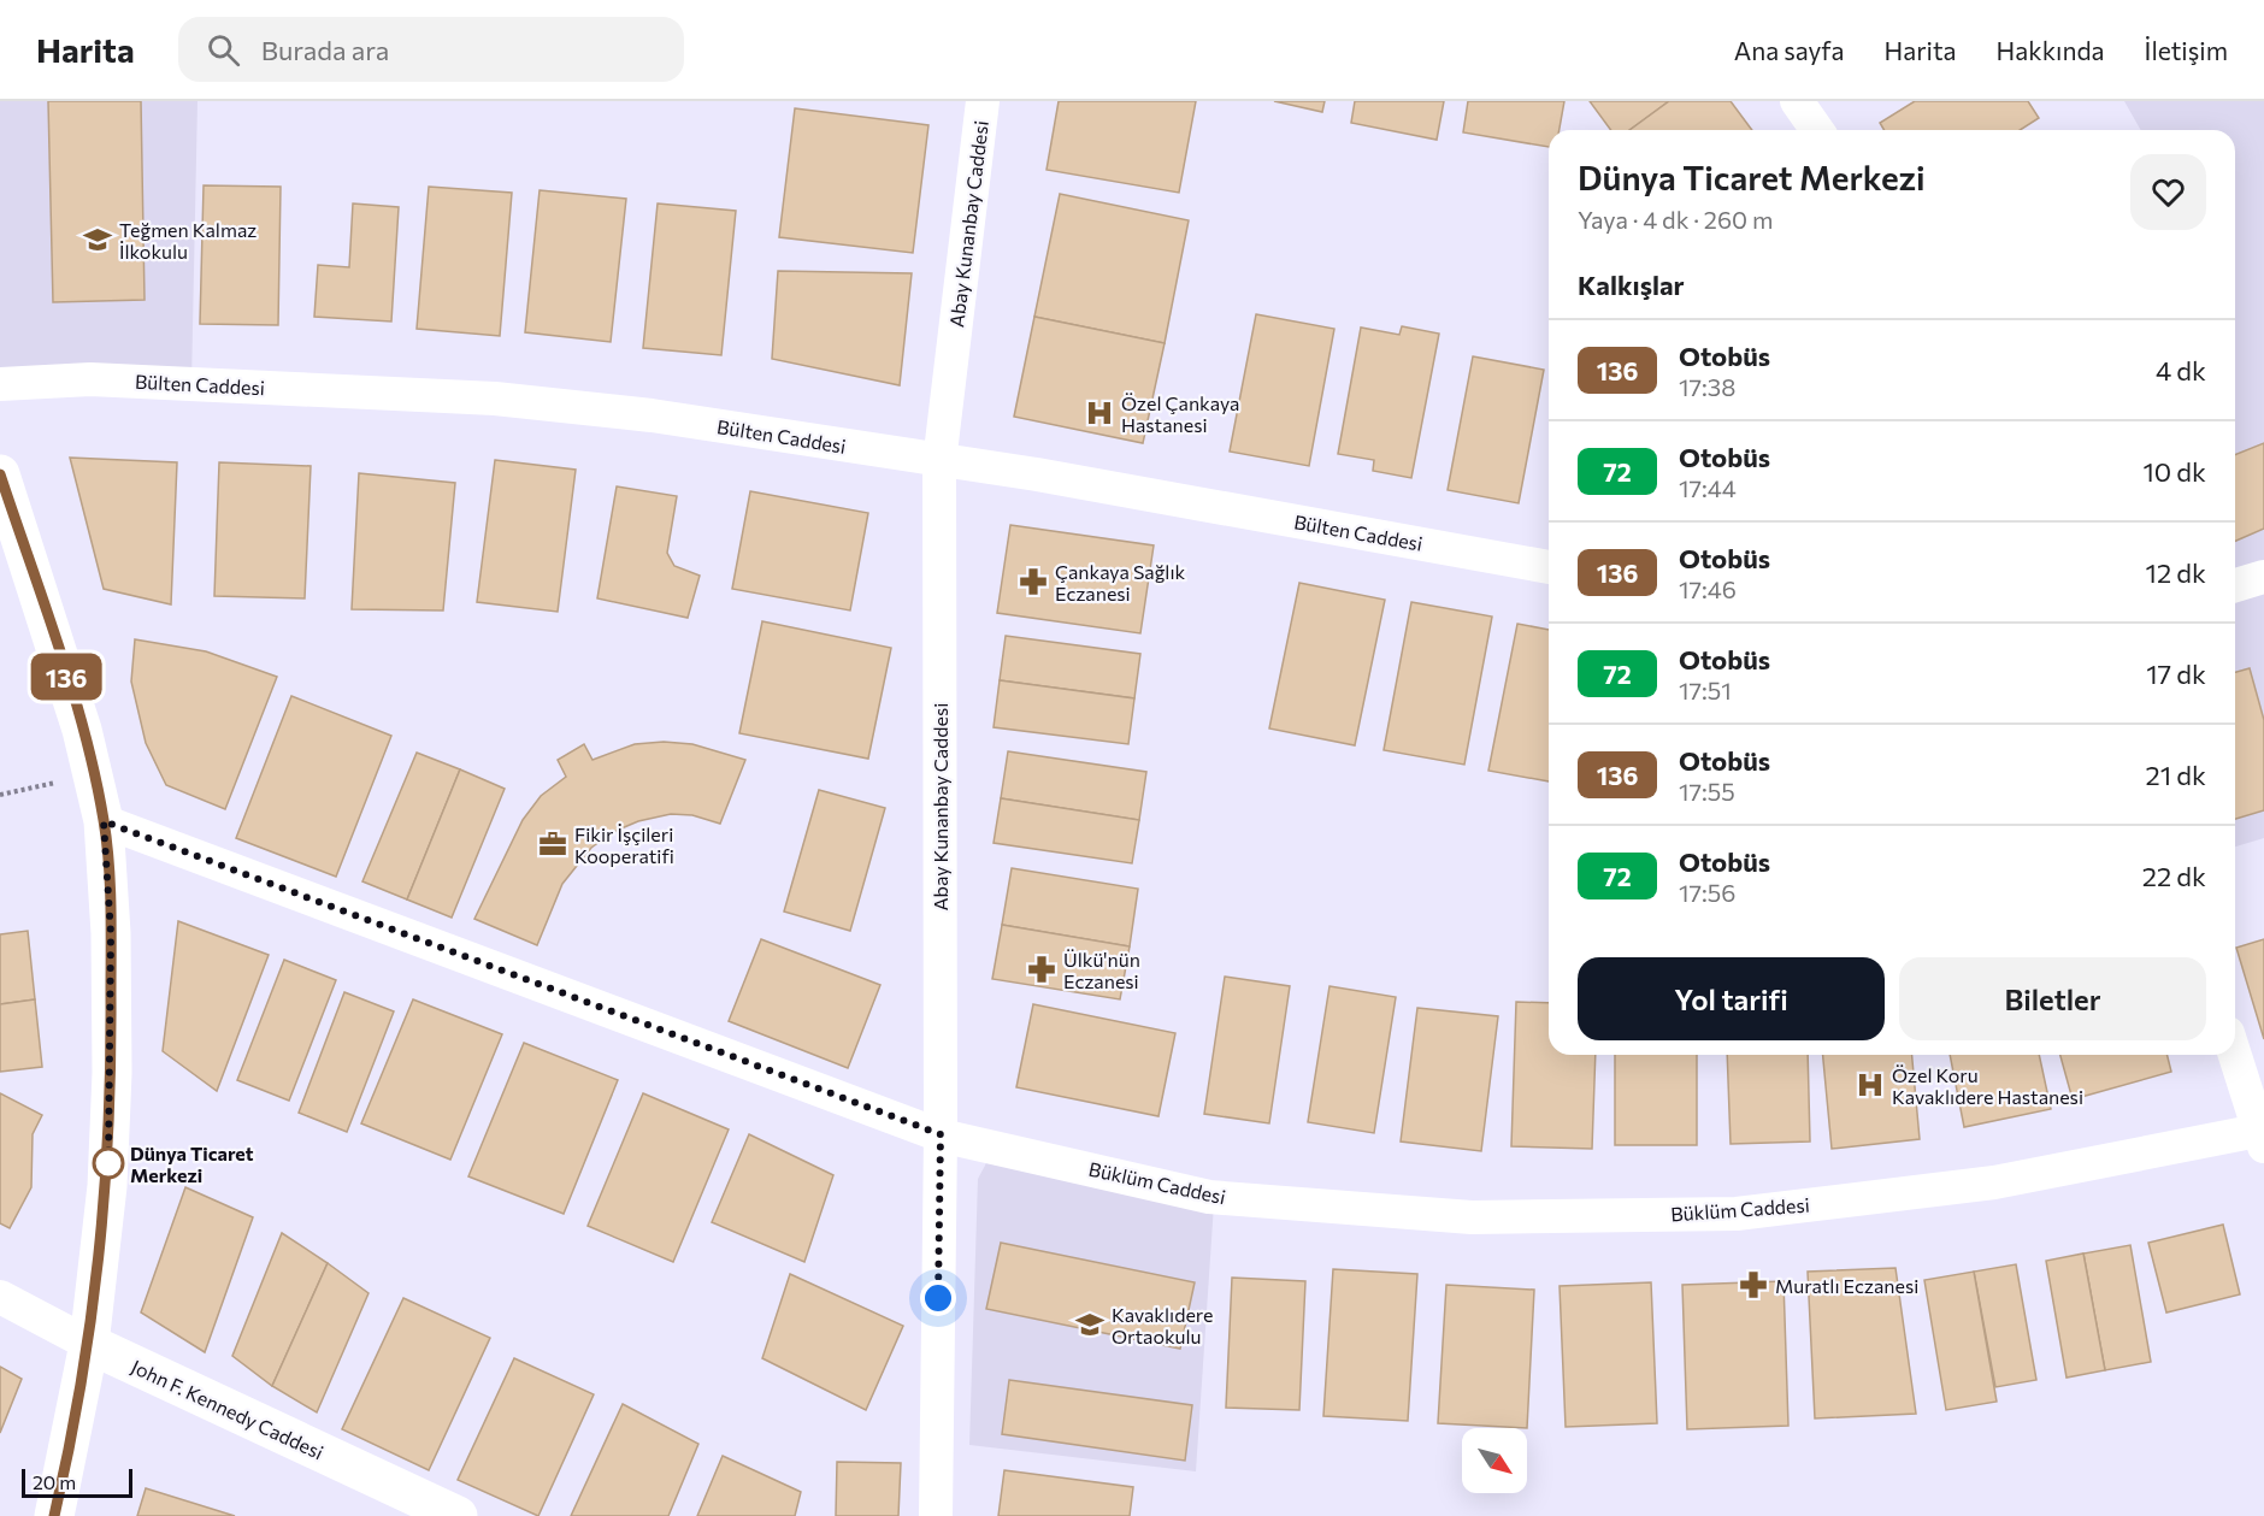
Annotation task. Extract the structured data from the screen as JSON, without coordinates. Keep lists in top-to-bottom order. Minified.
{"streets":{"street":["Abay Kunanbay Caddesi","Bülten Caddesi","Büklüm Caddesi","John F. Kennedy Caddesi"]},"crossings":[["Abay Kunanbay Caddesi","Bülten Caddesi"],["Abay Kunanbay Caddesi","Büklüm Caddesi"]],"places":{"school or university":["Teğmen Kalmaz İlkokulu","Kavaklıdere Ortaokulu"],"hospital":["Özel Çankaya Hastanesi","Özel Koru Kavaklıdere Hastanesi"],"pharmacy":["Çankaya Sağlık Eczanesi","Ülkü'nün Eczanesi","Muratlı Eczanesi"],"office":["Fikir İşçileri Kooperatifi"],"other":["Dünya Ticaret Merkezi"]},"lines":["bus line 136"],"scale_bar":"20 m","north":"bottom right","page":{"header":"Harita","search":"Burada ara","nav":["Ana sayfa","Harita","Hakkında","İletişim"],"on_map":"136","heading":[["Dünya Ticaret Merkezi","Yaya · 4 dk · 260 m"],"Kalkışlar"],"list":[{"mark":"136","name":"Otobüs","note":"17:38","value":"4 dk"},{"mark":"72","name":"Otobüs","note":"17:44","value":"10 dk"},{"mark":"136","name":"Otobüs","note":"17:46","value":"12 dk"},{"mark":"72","name":"Otobüs","note":"17:51","value":"17 dk"},{"mark":"136","name":"Otobüs","note":"17:55","value":"21 dk"},{"mark":"72","name":"Otobüs","note":"17:56","value":"22 dk"}],"buttons":["Yol tarifi","Biletler"],"scale":"20 m"}}
